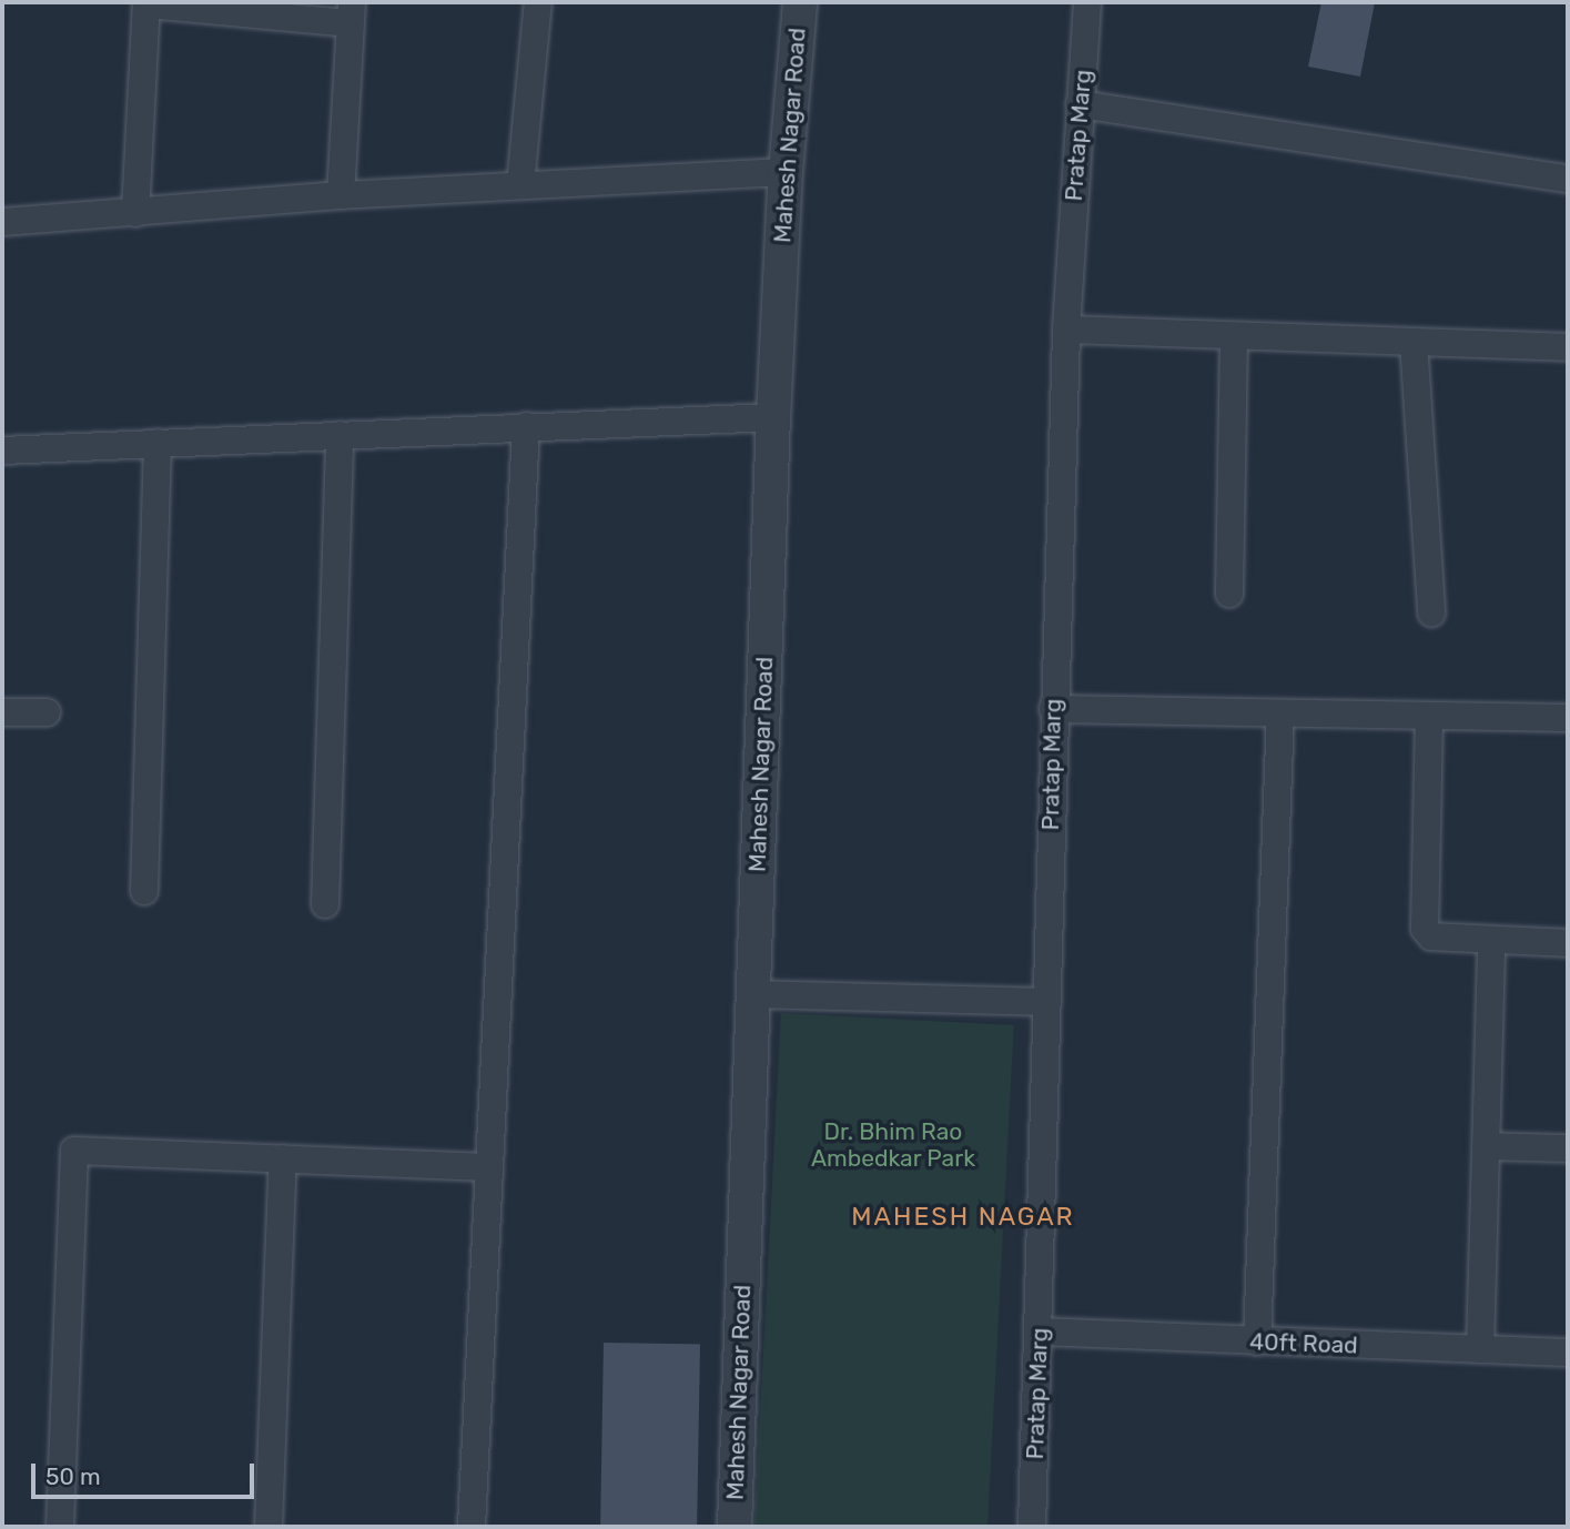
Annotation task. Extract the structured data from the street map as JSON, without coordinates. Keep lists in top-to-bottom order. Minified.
{"streets":{"street":["Mahesh Nagar Road","Pratap Marg","40ft Road"]},"crossings":[["Pratap Marg","40ft Road"]],"districts":["MAHESH NAGAR"],"parks":["Dr. Bhim Rao Ambedkar Park"],"scale_bar":"50 m"}
